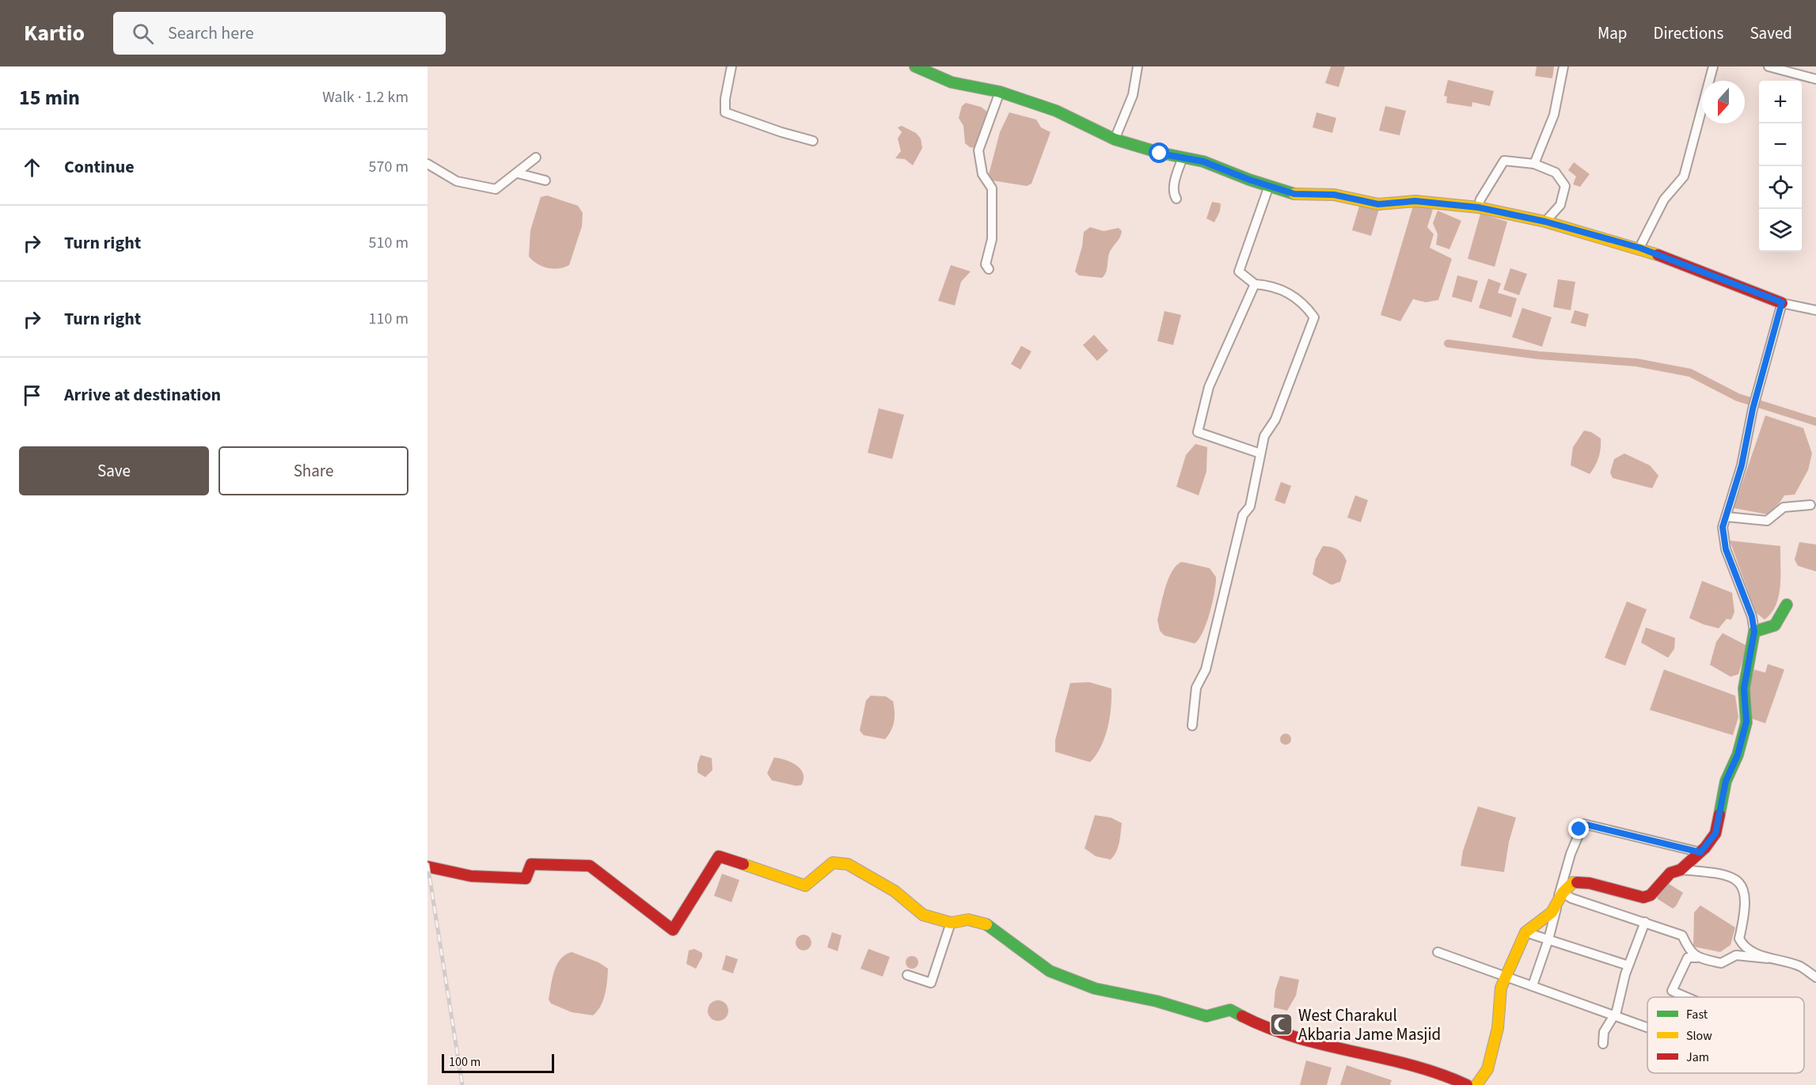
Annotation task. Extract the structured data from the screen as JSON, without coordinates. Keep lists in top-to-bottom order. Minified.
{"places":{"mosque":["West Charakul Akbaria Jame Masjid"]},"legend":["Fast","Slow","Jam"],"scale_bar":"100 m","north":"bottom","page":{"header":"Kartio","search":"Search here","nav":["Map","Directions","Saved"],"heading":["15 min","Walk · 1.2 km"],"map_buttons":["+","−"],"list":[["Continue","570 m"],["Turn right","510 m"],["Turn right","110 m"],"Arrive at destination"],"buttons":["Save","Share"],"scale":"100 m"}}
